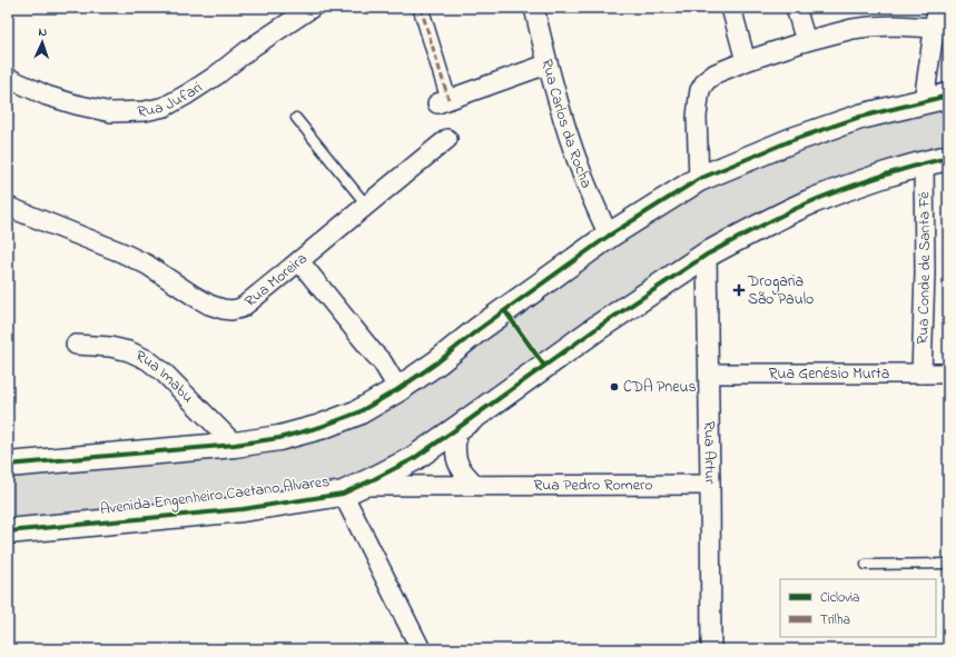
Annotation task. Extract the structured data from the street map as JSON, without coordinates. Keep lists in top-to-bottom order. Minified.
{"streets":{"main road":["Avenida Engenheiro Caetano Alvares"],"street":["Rua Jufari","Rua Carlos da Rocha","Rua Conde de Santa Fé","Rua Moreira","Rua Genésio Murta","Rua Imabu","Rua Artur","Rua Pedro Romero"]},"crossings":[["Rua Conde de Santa Fé","Rua Genésio Murta"],["Rua Conde de Santa Fé","Avenida Engenheiro Caetano Alvares"],["Rua Genésio Murta","Rua Artur"],["Rua Artur","Rua Pedro Romero"],["Rua Artur","Avenida Engenheiro Caetano Alvares"],["Rua Pedro Romero","Avenida Engenheiro Caetano Alvares"]],"places":{"health":["Drogaria São Paulo"],"other":["CDA Pneus"]},"legend":["Ciclovia","Trilha"],"north":"top"}
